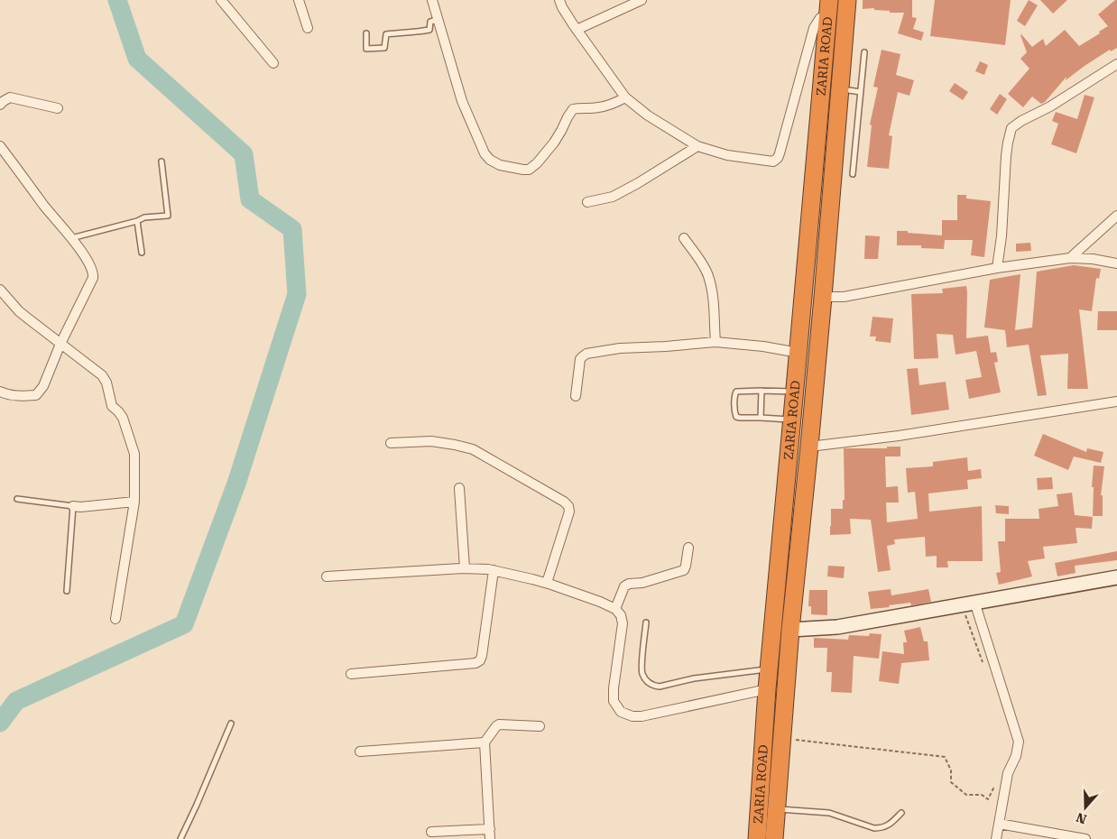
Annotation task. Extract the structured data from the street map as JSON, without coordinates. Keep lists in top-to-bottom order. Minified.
{"streets":{"highway":["ZARIA ROAD"]},"north":"bottom"}
